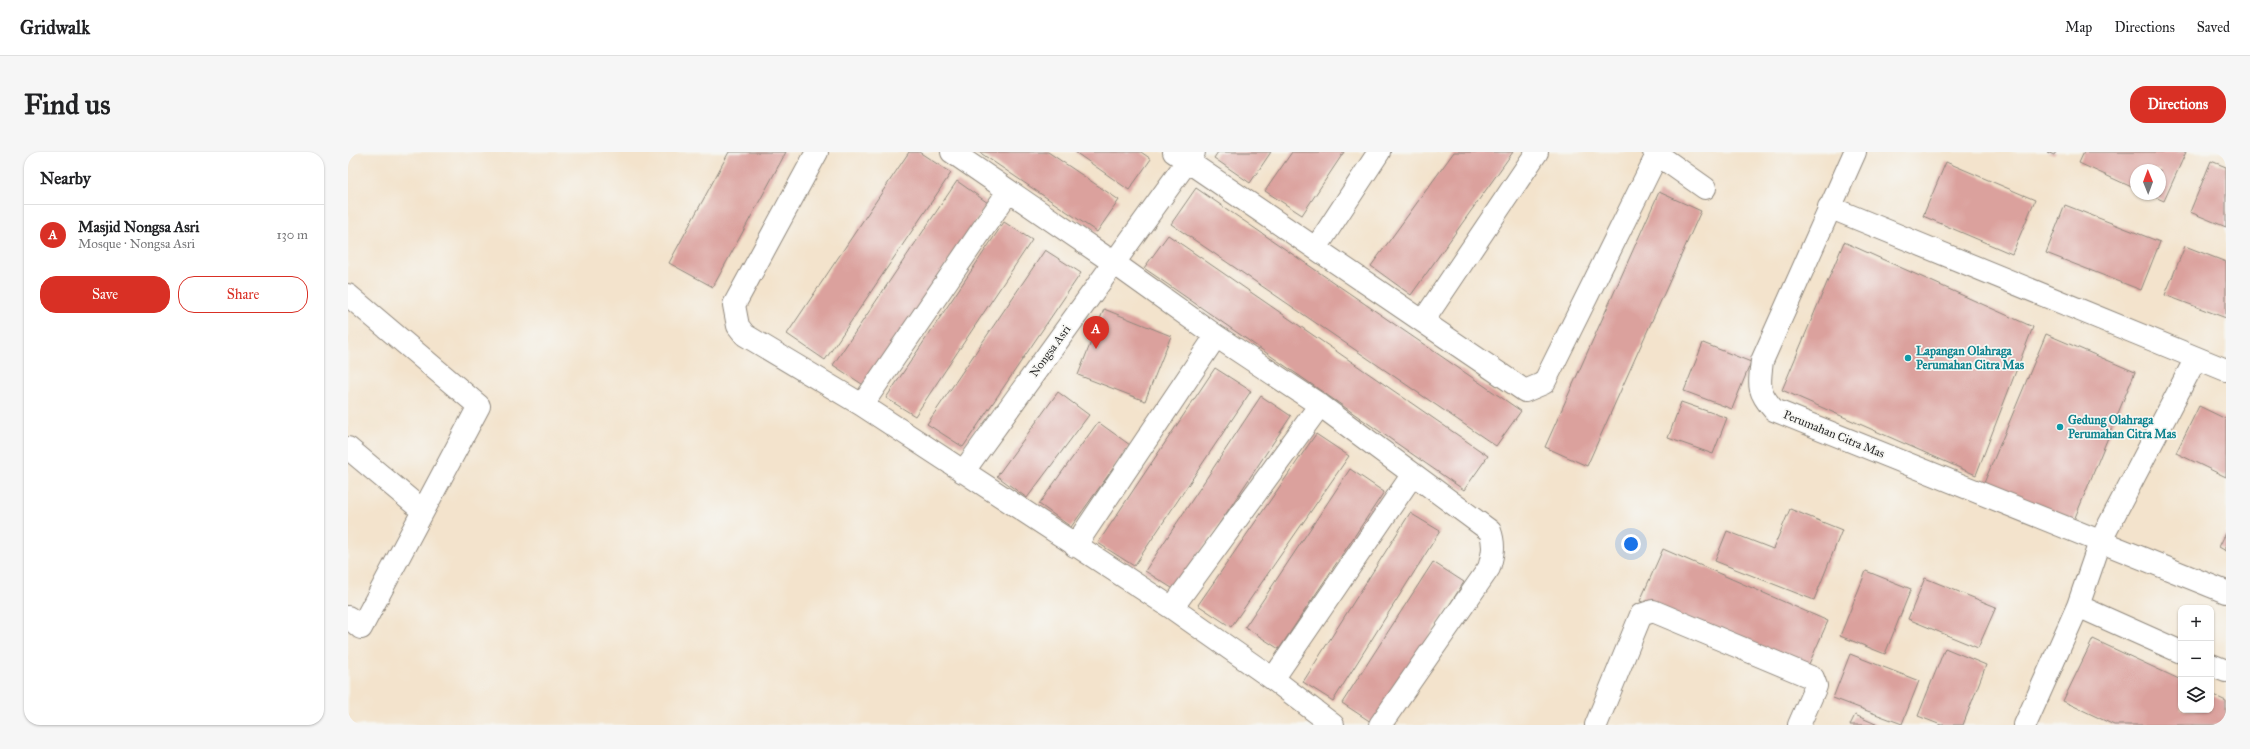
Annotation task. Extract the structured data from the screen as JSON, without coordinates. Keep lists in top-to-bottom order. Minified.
{"streets":{"street":["Nongsa Asri","Perumahan Citra Mas"]},"places":["Lapangan Olahraga Perumahan Citra Mas","Gedung Olahraga Perumahan Citra Mas"],"north":"top","page":{"header":"Gridwalk","nav":["Map","Directions","Saved"],"buttons":["Directions",["Save","Share"]],"title":"Find us","heading":"Nearby","list":[{"mark":"A","name":"Masjid Nongsa Asri","note":"Mosque · Nongsa Asri","value":"130 m"}],"pins":"A","map_buttons":["+","−"]}}
